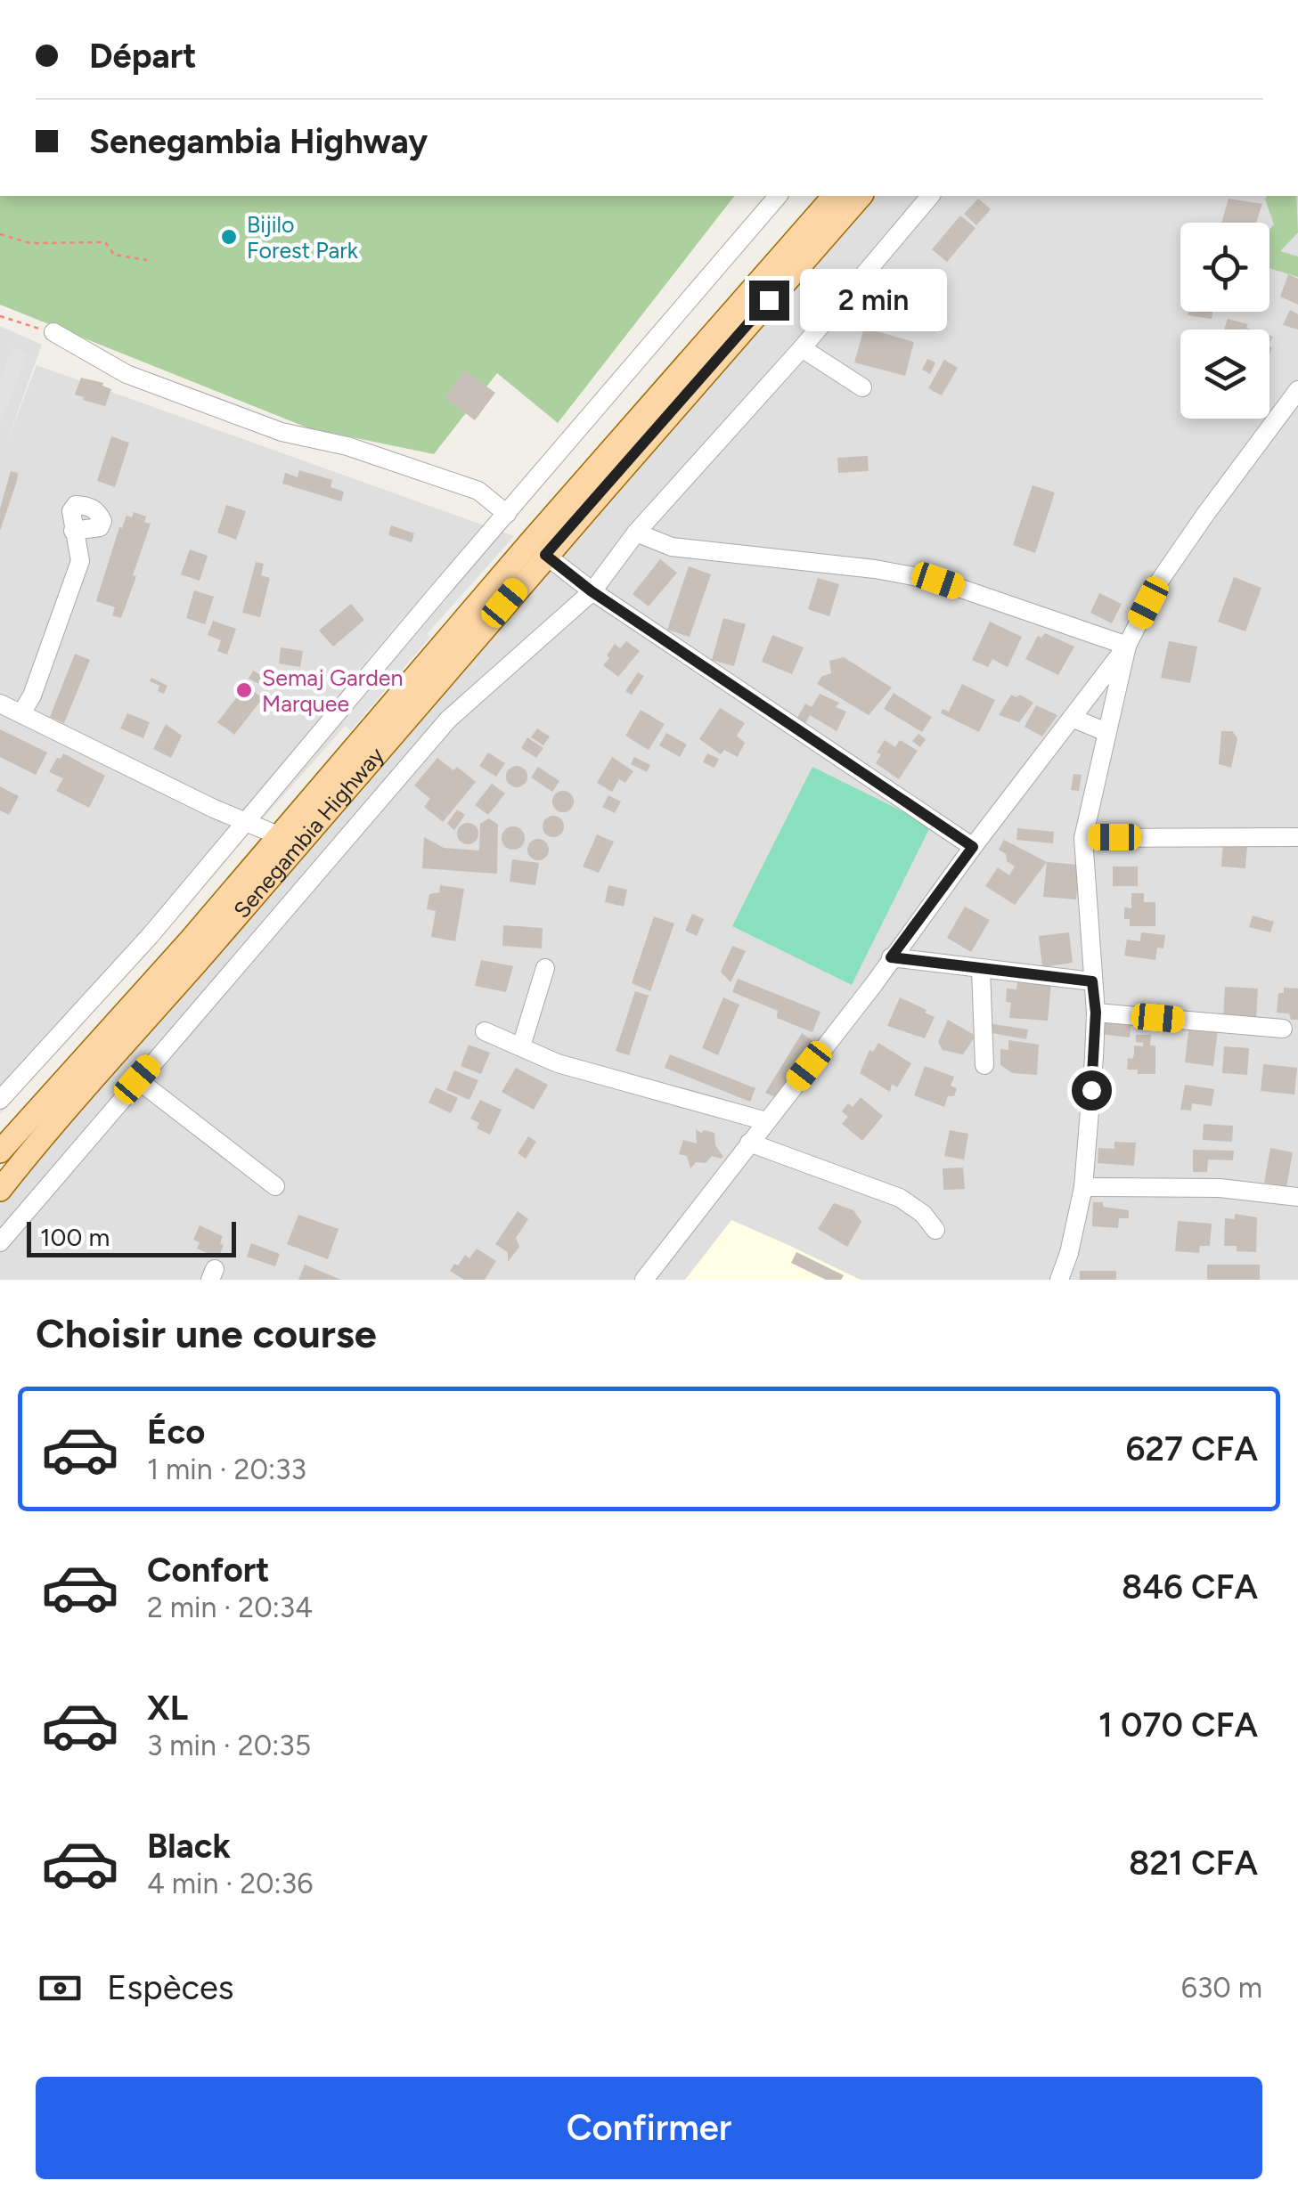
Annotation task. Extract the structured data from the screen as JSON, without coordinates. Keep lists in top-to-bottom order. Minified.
{"streets":{"main road":["Senegambia Highway"]},"places":["Bijilo Forest Park","Semaj Garden Marquee"],"scale_bar":"100 m","page":{"banner":["Départ","Senegambia Highway"],"bubble":"2 min","scale":"100 m","heading":"Choisir une course","list":[{"name":"Éco","note":"1 min · 20:33","value":"627 CFA"},{"name":"Confort","note":"2 min · 20:34","value":"846 CFA"},{"name":"XL","note":"3 min · 20:35","value":"1 070 CFA"},{"name":"Black","note":"4 min · 20:36","value":"821 CFA"}],"pay":["Espèces","630 m"],"buttons":"Confirmer"}}
